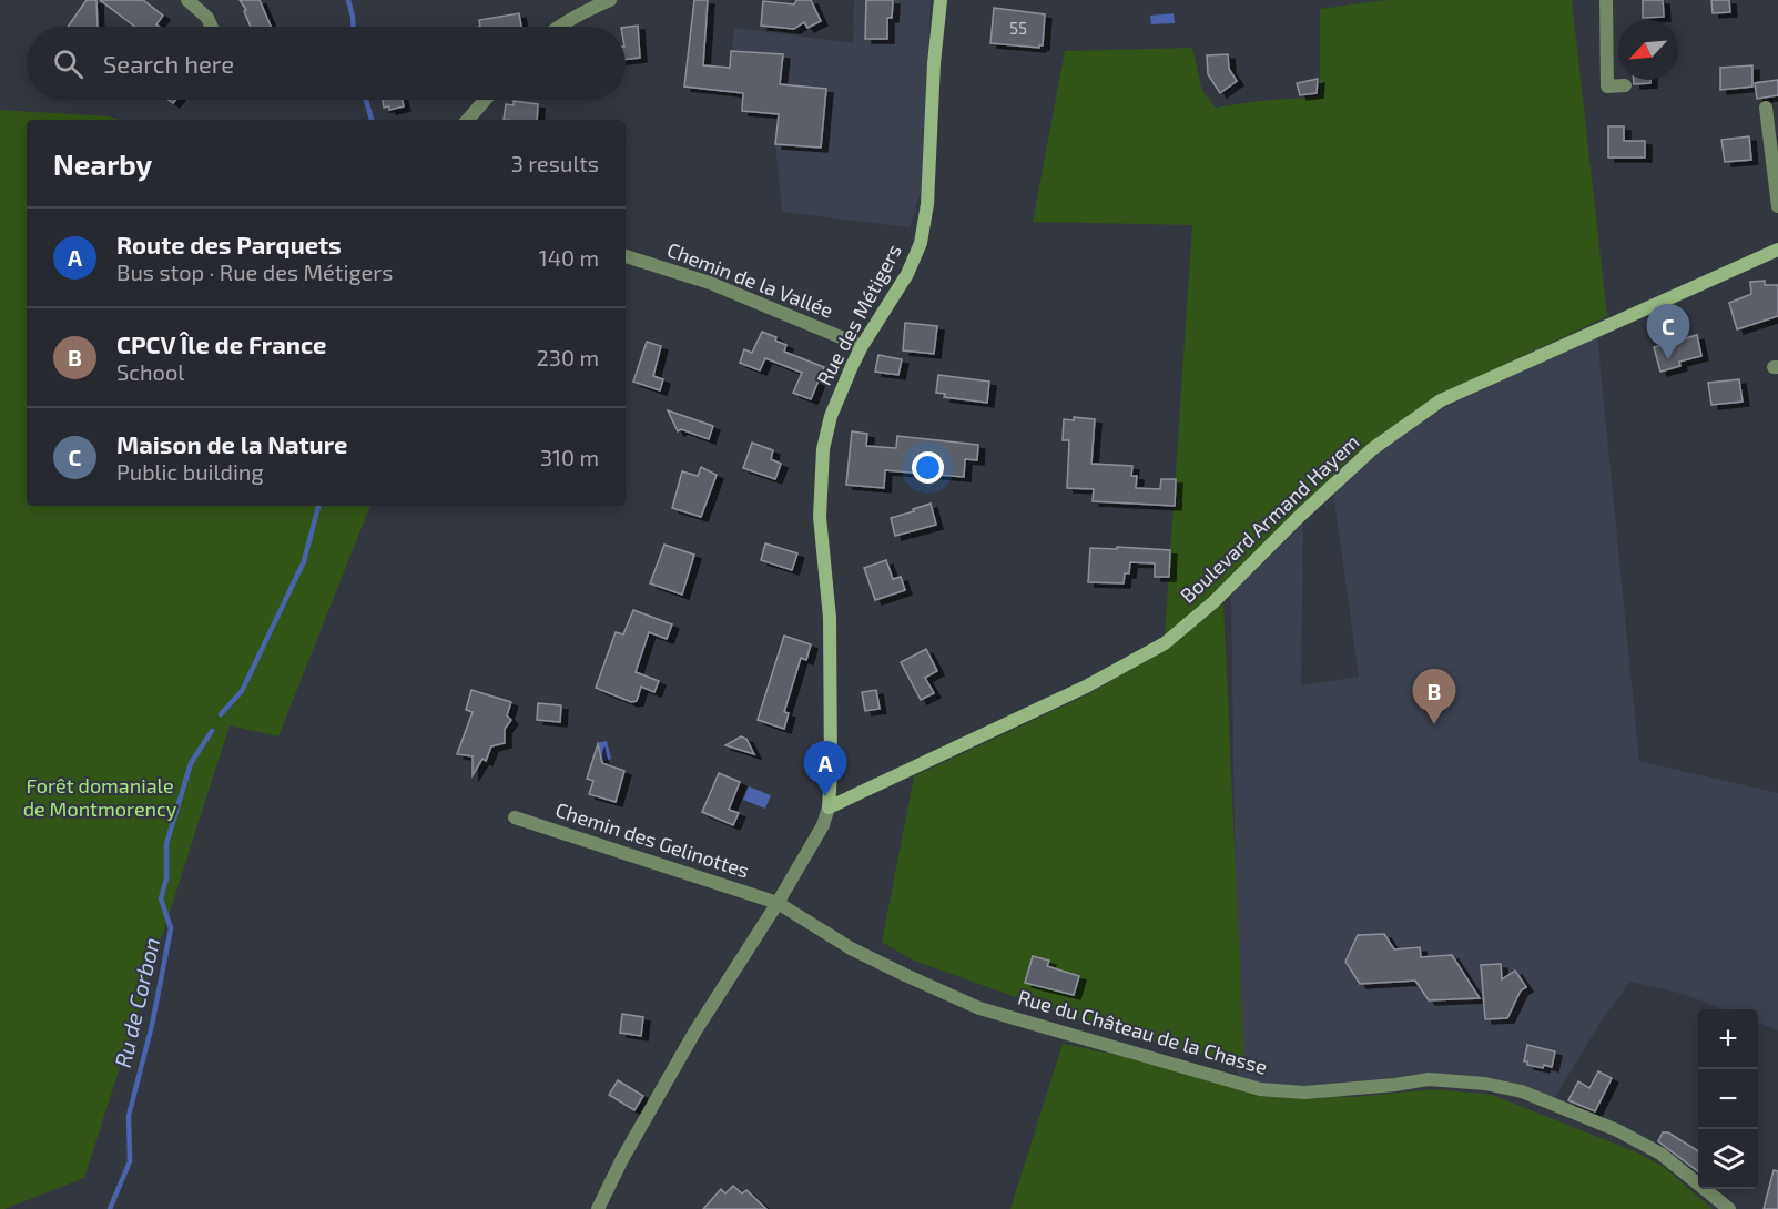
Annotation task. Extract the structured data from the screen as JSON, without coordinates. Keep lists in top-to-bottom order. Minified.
{"streets":{"main road":["Rue des Métigers","Boulevard Armand Hayem"],"street":["Chemin de la Vallée","Chemin des Gelinottes","Rue du Château de la Chasse"]},"crossings":[["Chemin de la Vallée","Rue des Métigers"],["Rue des Métigers","Boulevard Armand Hayem"],["Chemin des Gelinottes","Rue du Château de la Chasse"]],"water":["Ru de Corbon"],"parks":["Forêt domaniale de Montmorency"],"house_numbers":["55"],"north":"bottom left","page":{"search":"Search here","heading":["Nearby","3 results"],"list":[{"mark":"A","name":"Route des Parquets","note":"Bus stop · Rue des Métigers","value":"140 m"},{"mark":"B","name":"CPCV Île de France","note":"School","value":"230 m"},{"mark":"C","name":"Maison de la Nature","note":"Public building","value":"310 m"}],"pins":["C","B","A"],"map_buttons":["+","−"]}}
